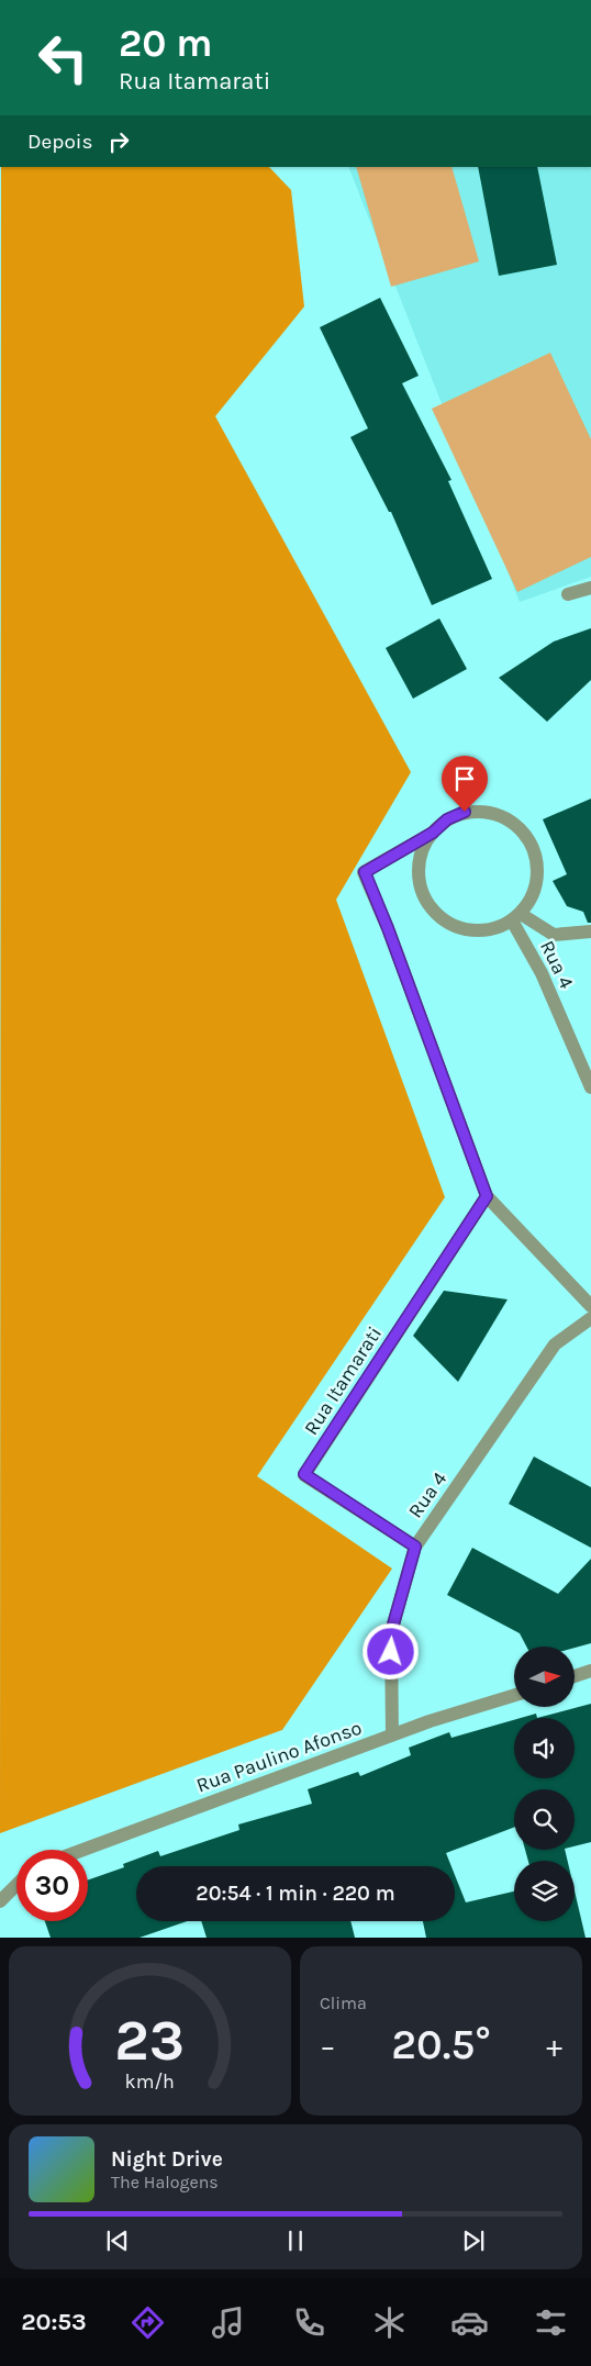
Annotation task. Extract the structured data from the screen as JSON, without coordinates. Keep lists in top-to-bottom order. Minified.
{"streets":{"street":["Rua 4","Rua Itamarati","Rua Paulino Afonso"]},"crossings":[["Rua 4","Rua Itamarati"],["Rua 4","Rua Paulino Afonso"]],"north":"right","page":{"turn":["20 m","Rua Itamarati"],"then":"Depois","limit":"30","trip":"20:54 · 1 min · 220 m","tile":"Clima","heat":["−","20.5°","+"],"song":["Night Drive","The Halogens"],"tabs":"20:53","gauge":["23","km/h"]}}
